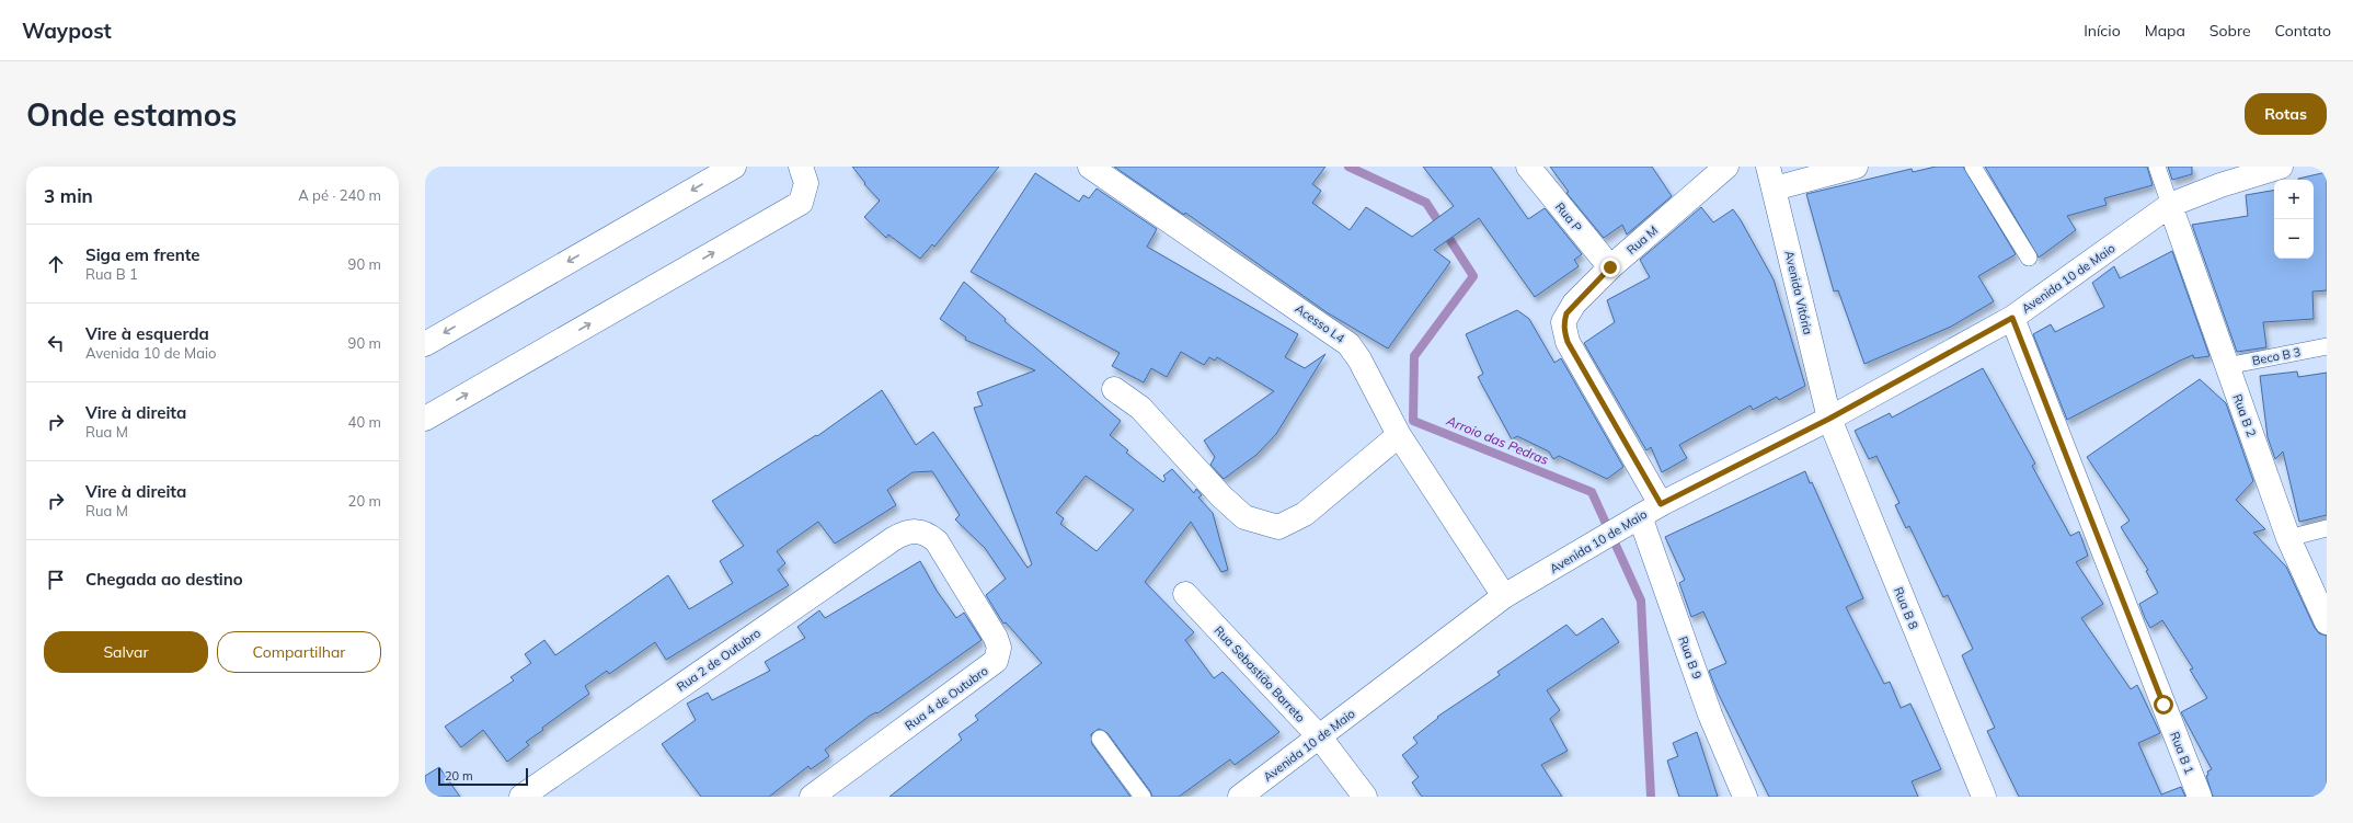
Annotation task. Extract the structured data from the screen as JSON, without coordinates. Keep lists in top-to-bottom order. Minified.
{"streets":{"street":["Rua P","Rua M","Avenida 10 de Maio","Avenida Vitória","Acesso L4","Rua B 2","Rua B 8","Rua B 9","Rua 2 de Outubro","Rua Sebastião Barreto","Rua 4 de Outubro","Rua B 1"],"lane":["Beco B 3"]},"crossings":[["Rua P","Rua M"],["Rua M","Avenida 10 de Maio"],["Avenida 10 de Maio","Avenida Vitória"],["Avenida 10 de Maio","Acesso L4"],["Avenida 10 de Maio","Rua B 2"],["Avenida 10 de Maio","Rua B 8"],["Avenida 10 de Maio","Rua B 9"],["Avenida 10 de Maio","Rua Sebastião Barreto"],["Avenida 10 de Maio","Rua B 1"],["Avenida Vitória","Rua B 8"],["Beco B 3","Rua B 2"],["Rua 2 de Outubro","Rua 4 de Outubro"]],"water":["Arroio das Pedras"],"scale_bar":"20 m","page":{"header":"Waypost","nav":["Início","Mapa","Sobre","Contato"],"buttons":["Rotas",["Salvar","Compartilhar"]],"title":"Onde estamos","heading":["3 min","A pé · 240 m"],"map_buttons":["+","−"],"list":[["Siga em frente","Rua B 1","90 m"],["Vire à esquerda","Avenida 10 de Maio","90 m"],["Vire à direita","Rua M","40 m"],["Vire à direita","Rua M","20 m"],"Chegada ao destino"],"scale":"20 m"}}
